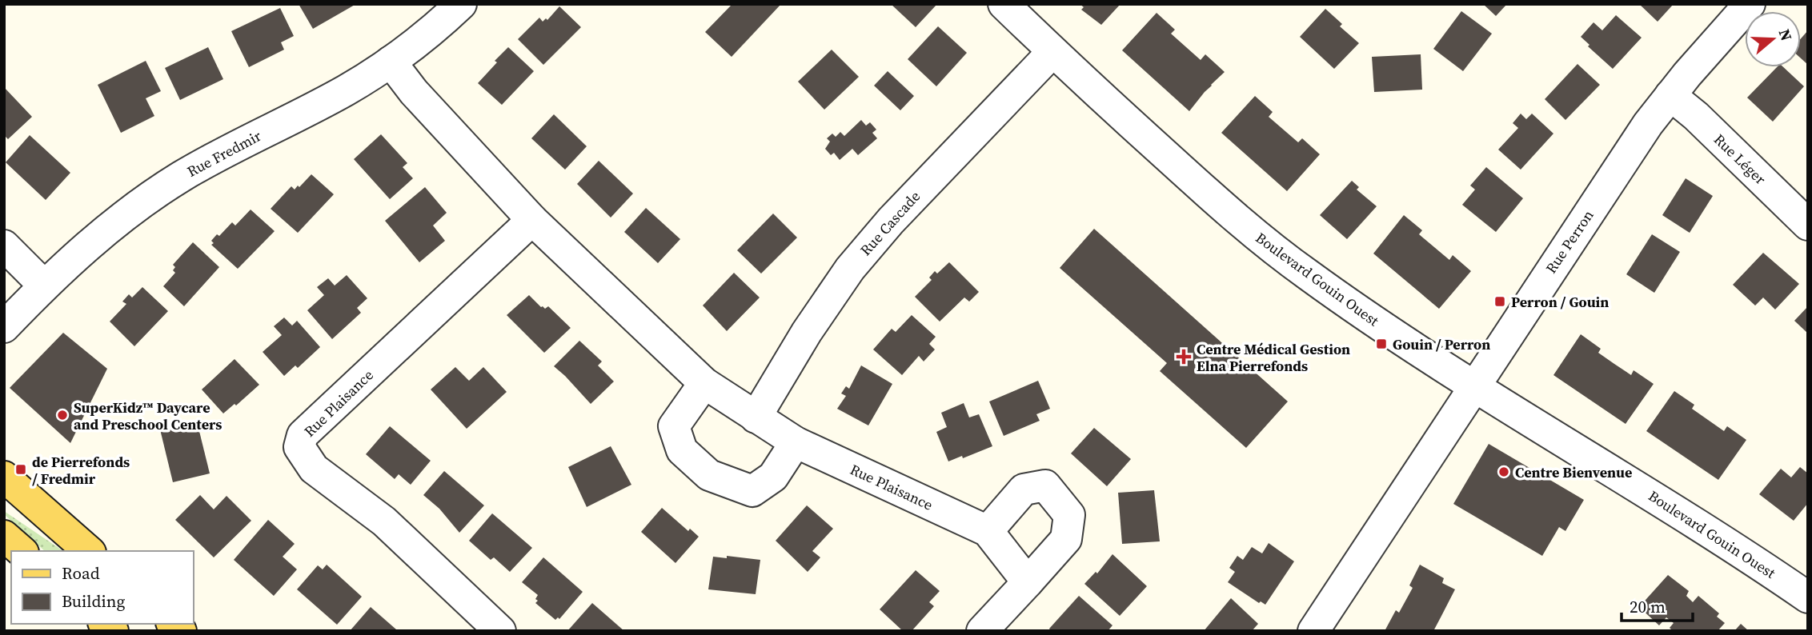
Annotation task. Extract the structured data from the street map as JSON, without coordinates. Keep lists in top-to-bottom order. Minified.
{"streets":{"street":["Rue Fredmir","Rue Léger","Rue Cascade","Rue Perron","Boulevard Gouin Ouest","Rue Plaisance"]},"crossings":[["Rue Fredmir","Rue Plaisance"],["Rue Léger","Rue Perron"],["Rue Cascade","Boulevard Gouin Ouest"],["Rue Cascade","Rue Plaisance"],["Rue Perron","Boulevard Gouin Ouest"]],"places":{"transit":["Perron / Gouin","Gouin / Perron","de Pierrefonds / Fredmir"],"health":["Centre Médical Gestion Elna Pierrefonds"],"other":["SuperKidz™ Daycare and Preschool Centers","Centre Bienvenue"]},"legend":["Road","Building"],"scale_bar":"20 m","north":"right"}
